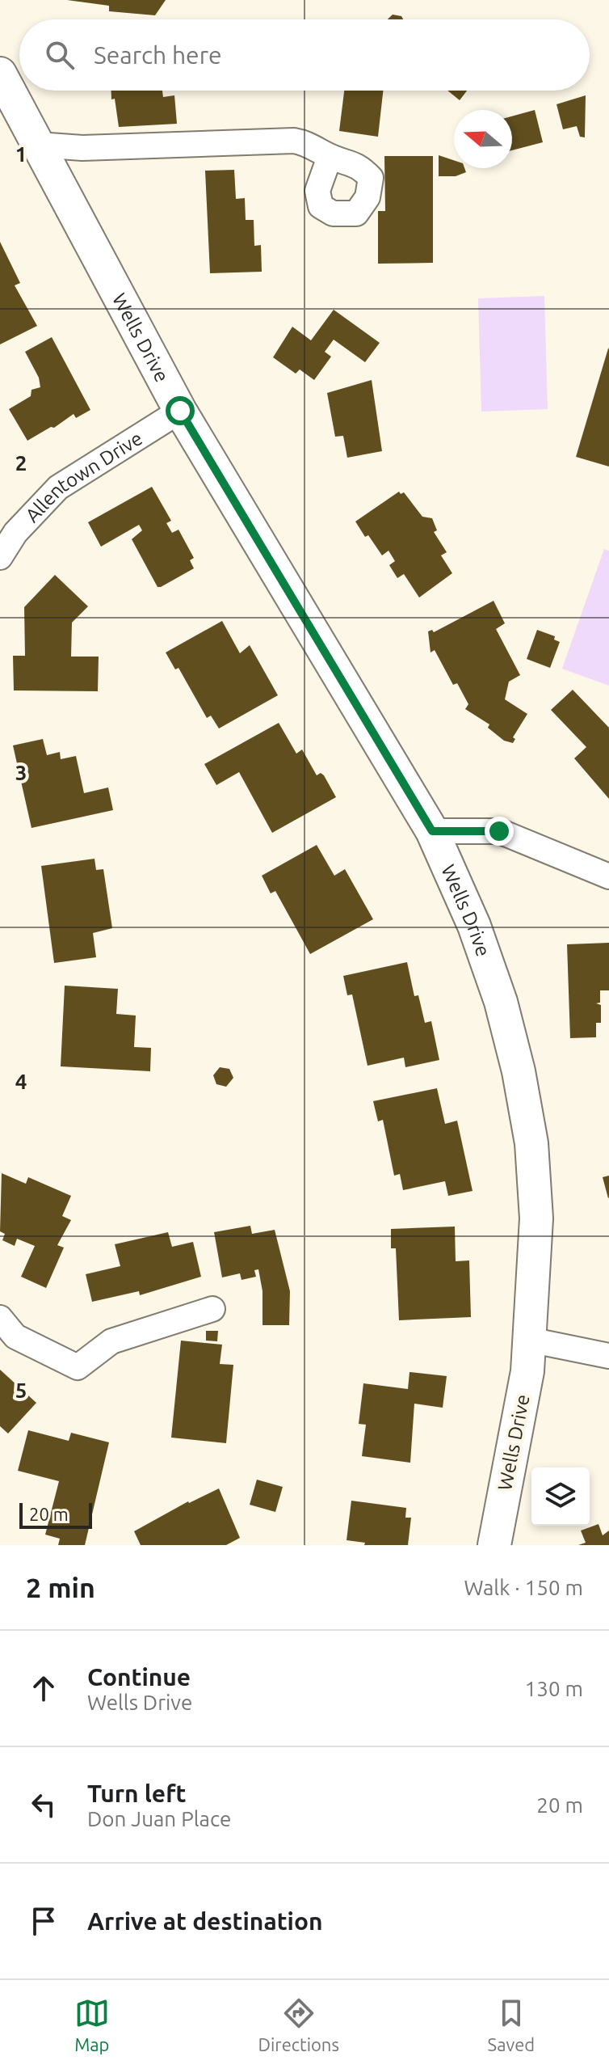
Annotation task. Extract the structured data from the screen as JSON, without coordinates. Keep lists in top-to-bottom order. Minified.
{"streets":{"main road":["Wells Drive"],"street":["Allentown Drive"]},"crossings":[["Wells Drive","Allentown Drive"]],"scale_bar":"20 m","north":"left","page":{"search":"Search here","scale":"20 m","heading":["2 min","Walk · 150 m"],"list":[["Continue","Wells Drive","130 m"],["Turn left","Don Juan Place","20 m"],"Arrive at destination"],"nav":["Map","Directions","Saved"]},"grid":{"rows":["1","2","3","4","5"]}}
